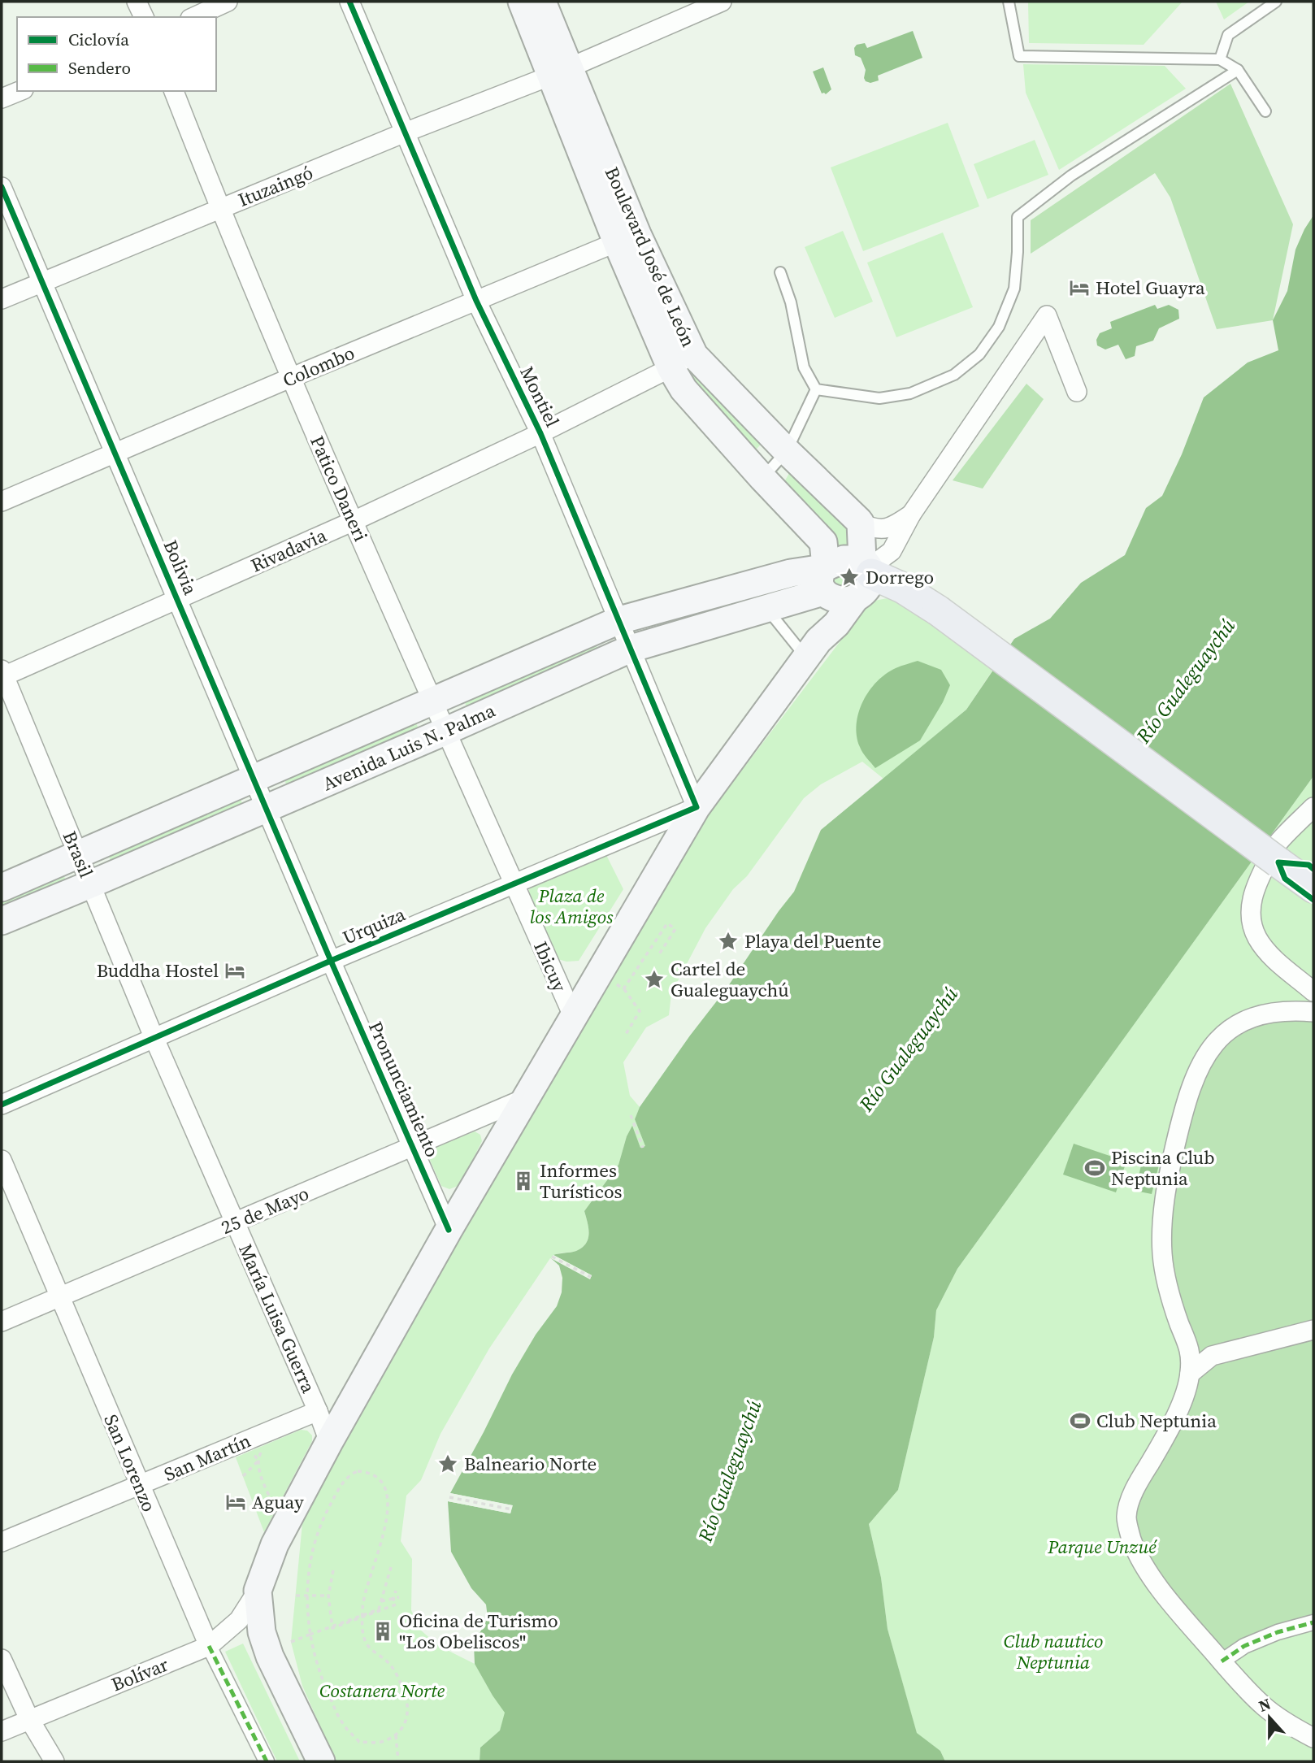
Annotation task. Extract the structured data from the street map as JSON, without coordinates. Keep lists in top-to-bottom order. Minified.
{"streets":{"main road":["Boulevard José de León","Avenida Luis N. Palma"],"street":["Ituzaingó","Colombo","Montiel","Patico Daneri","Rivadavia","Bolivia","Brasil","Urquiza","Ibicuy","Pronunciamiento","25 de Mayo","María Luisa Guerra","San Martín","San Lorenzo","Bolívar"]},"crossings":[["Ituzaingó","Boulevard José de León"],["Ituzaingó","Montiel"],["Ituzaingó","Patico Daneri"],["Ituzaingó","Bolivia"],["Boulevard José de León","Colombo"],["Boulevard José de León","Rivadavia"],["Boulevard José de León","Avenida Luis N. Palma"],["Colombo","Montiel"],["Colombo","Patico Daneri"],["Colombo","Bolivia"],["Montiel","Rivadavia"],["Montiel","Avenida Luis N. Palma"],["Montiel","Urquiza"],["Patico Daneri","Rivadavia"],["Patico Daneri","Avenida Luis N. Palma"],["Patico Daneri","Urquiza"],["Patico Daneri","Ibicuy"],["Rivadavia","Bolivia"],["Rivadavia","Brasil"],["Bolivia","Avenida Luis N. Palma"],["Bolivia","Urquiza"],["Bolivia","Pronunciamiento"],["Avenida Luis N. Palma","Brasil"],["Brasil","Urquiza"],["Brasil","María Luisa Guerra"],["Urquiza","Ibicuy"],["Urquiza","Pronunciamiento"],["Urquiza","María Luisa Guerra"],["Pronunciamiento","25 de Mayo"],["25 de Mayo","María Luisa Guerra"],["25 de Mayo","San Lorenzo"],["María Luisa Guerra","San Martín"],["San Martín","San Lorenzo"],["San Lorenzo","Bolívar"]],"water":["Río Gualeguaychú"],"parks":["Plaza de los Amigos","Parque Unzué","Club nautico Neptunia","Costanera Norte"],"places":{"hotel":["Hotel Guayra","Buddha Hostel","Aguay"],"place":["Dorrego","Playa del Puente","Cartel de Gualeguaychú","Balneario Norte"],"sports":["Piscina Club Neptunia","Club Neptunia"],"building":["Informes Turísticos","Oficina de Turismo \"Los Obeliscos\""]},"legend":["Ciclovía","Sendero"],"north":"top"}
